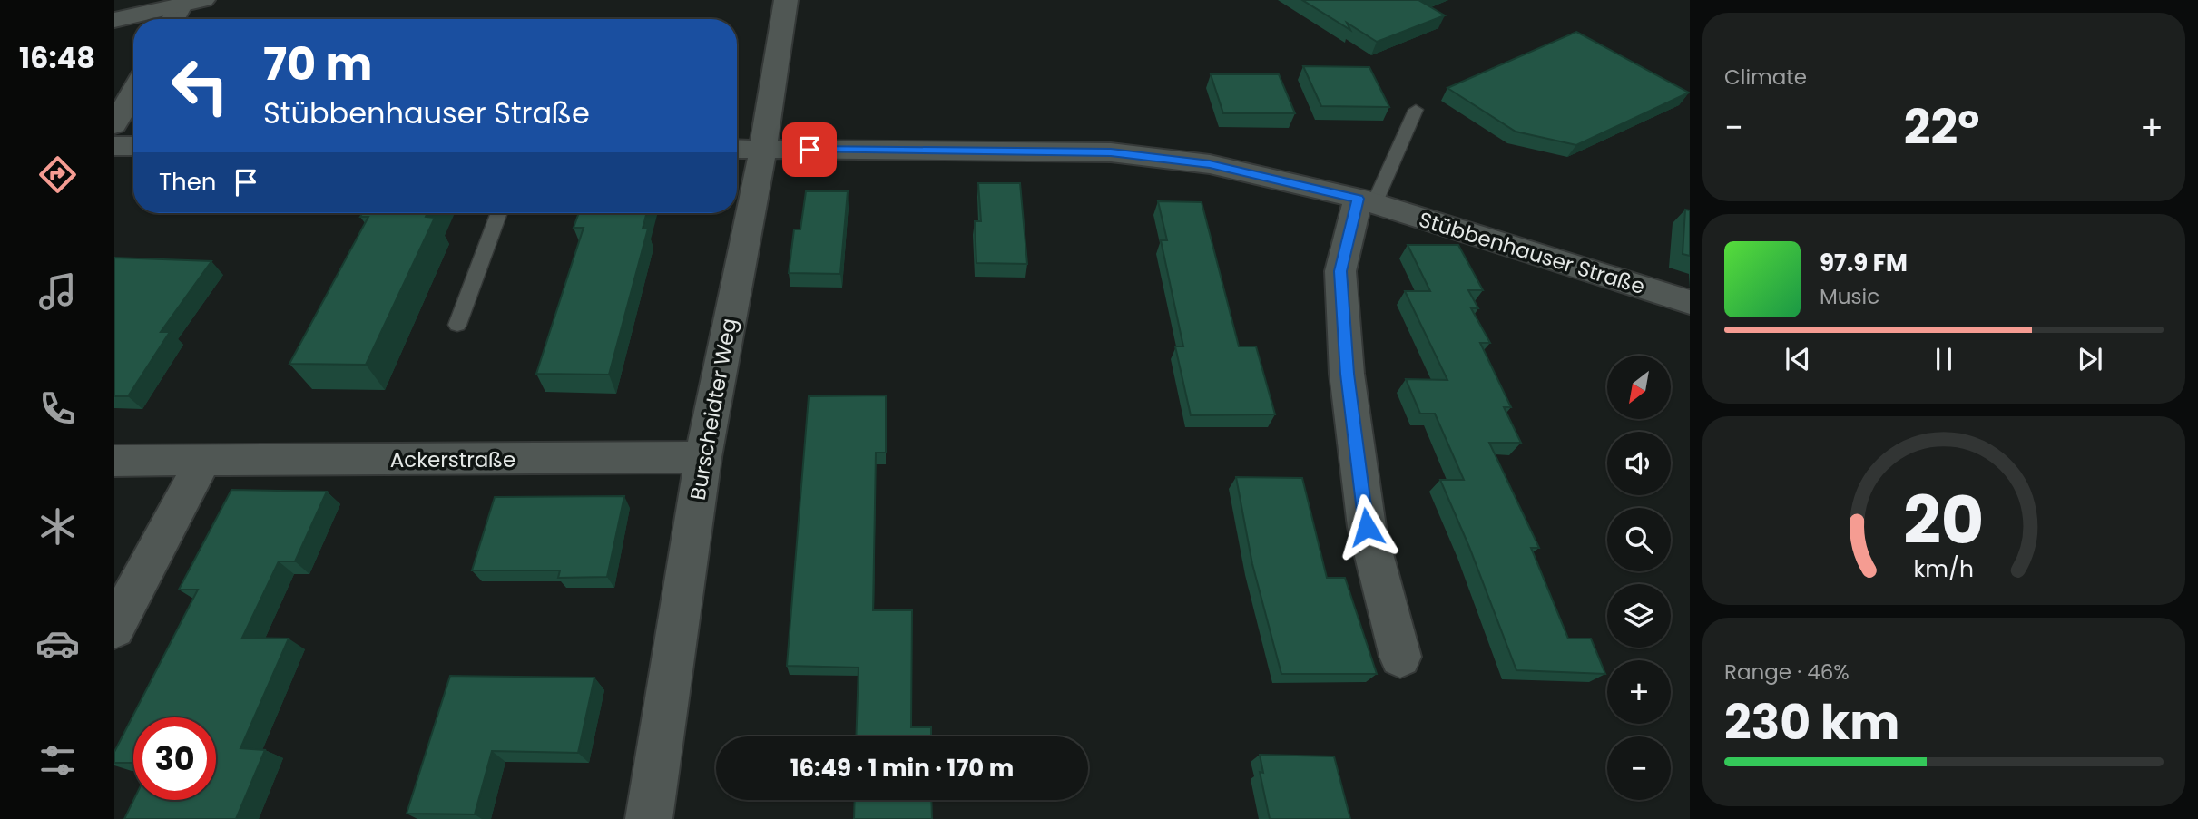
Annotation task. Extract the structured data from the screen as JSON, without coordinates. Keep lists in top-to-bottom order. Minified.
{"streets":{"street":["Stübbenhauser Straße","Burscheidter Weg","Ackerstraße"]},"crossings":[["Stübbenhauser Straße","Burscheidter Weg"],["Burscheidter Weg","Ackerstraße"]],"north":"bottom left","page":{"tabs":"16:48","tile":["Climate",["Range · 46%","230 km"]],"turn":["70 m","Stübbenhauser Straße"],"heat":["−","22°","+"],"then":"Then","song":["97.9 FM","Music"],"map_buttons":["+","−"],"limit":"30","trip":"16:49 · 1 min · 170 m","gauge":["20","km/h"]}}
